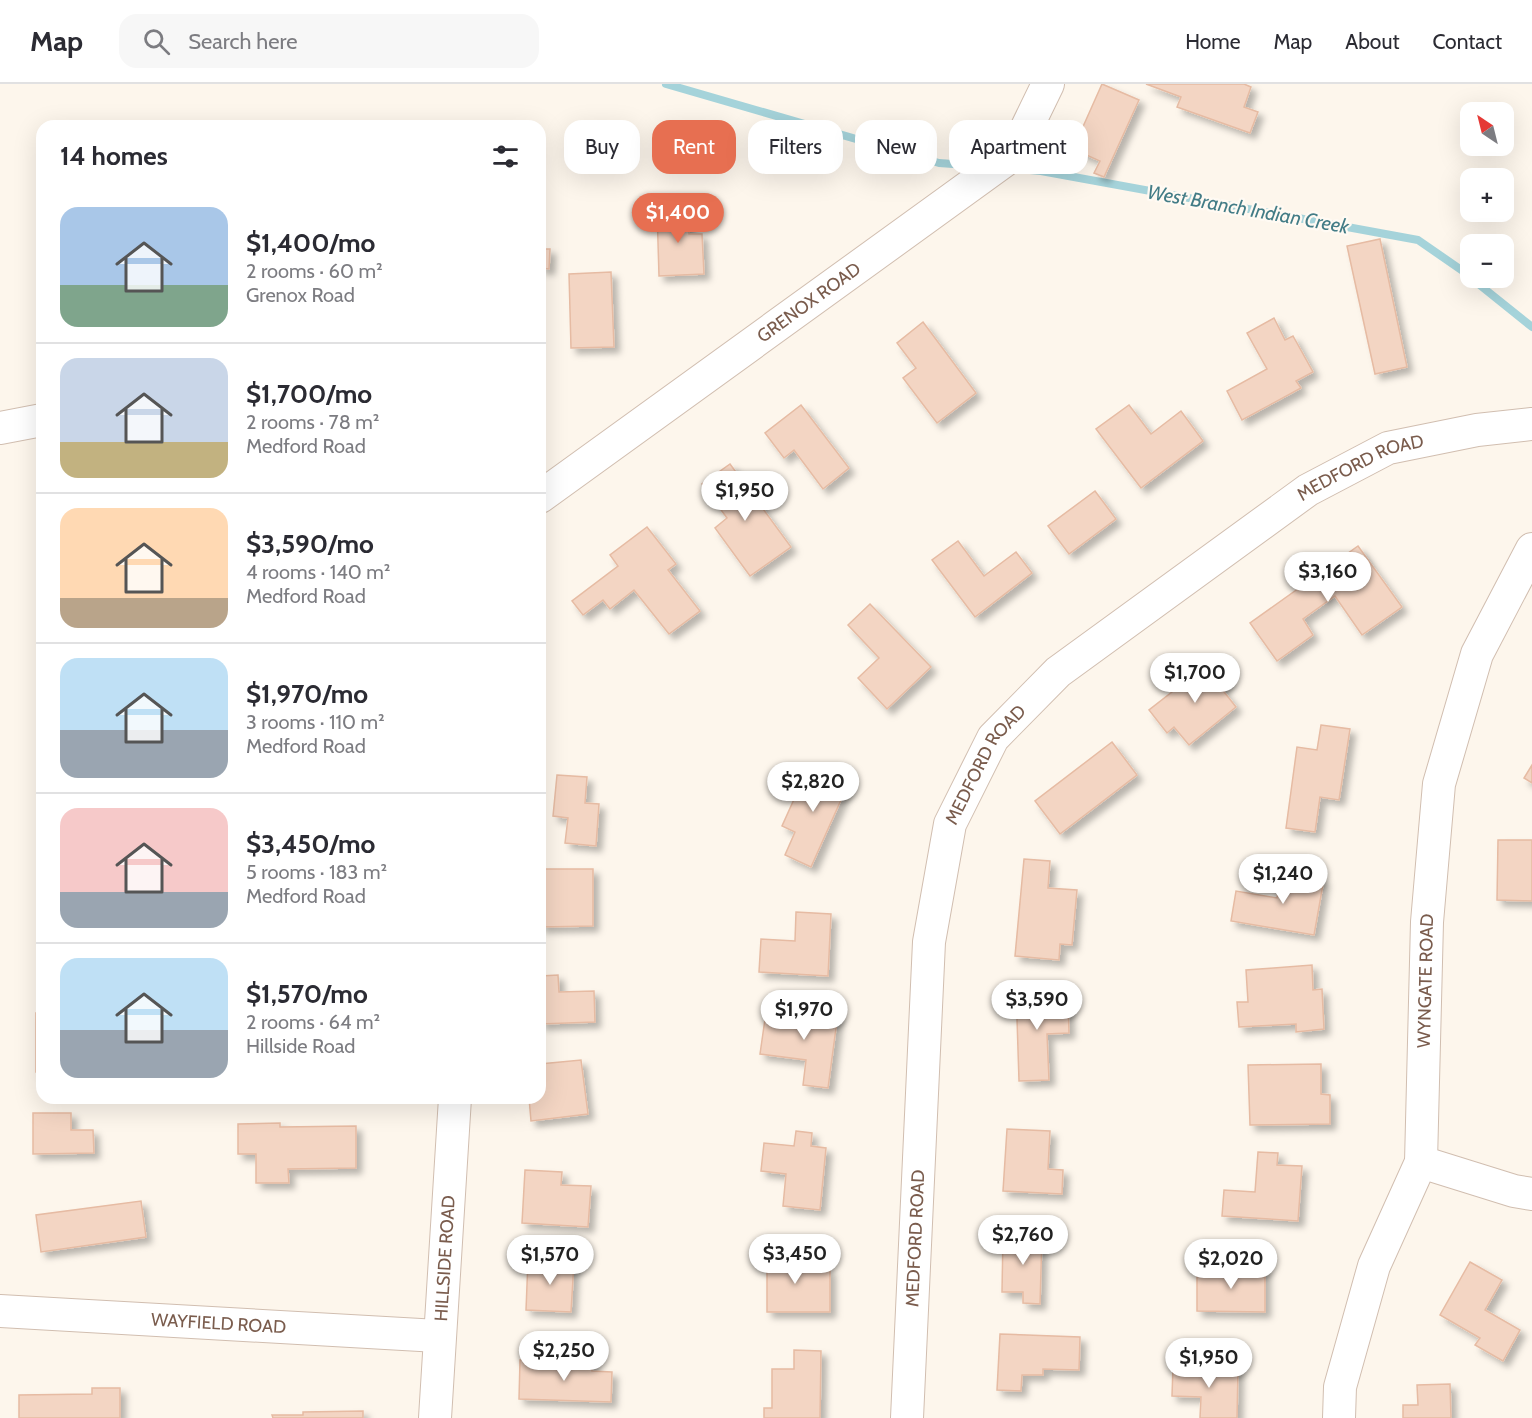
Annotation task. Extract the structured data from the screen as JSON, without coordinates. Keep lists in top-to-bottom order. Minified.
{"streets":{"street":["GRENOX ROAD","MEDFORD ROAD","WYNGATE ROAD","HILLSIDE ROAD","WAYFIELD ROAD"]},"crossings":[["HILLSIDE ROAD","WAYFIELD ROAD"]],"water":["West Branch Indian Creek"],"north":"top left","page":{"header":"Map","search":"Search here","nav":["Home","Map","About","Contact"],"map_buttons":["+","−"],"chip":["Buy","Rent","Filters","New","Apartment"],"heading":"14 homes","list":[{"name":"$1,400/mo","note":"2 rooms · 60 m² · Grenox Road"},{"name":"$1,700/mo","note":"2 rooms · 78 m² · Medford Road"},{"name":"$3,590/mo","note":"4 rooms · 140 m² · Medford Road"},{"name":"$1,970/mo","note":"3 rooms · 110 m² · Medford Road"},{"name":"$3,450/mo","note":"5 rooms · 183 m² · Medford Road"},{"name":"$1,570/mo","note":"2 rooms · 64 m² · Hillside Road"}],"price":["$1,400","$1,950","$3,160","$1,700","$2,820","$1,240","$3,590","$1,970","$2,760","$3,450","$1,570","$2,020","$2,250","$1,950"]}}
